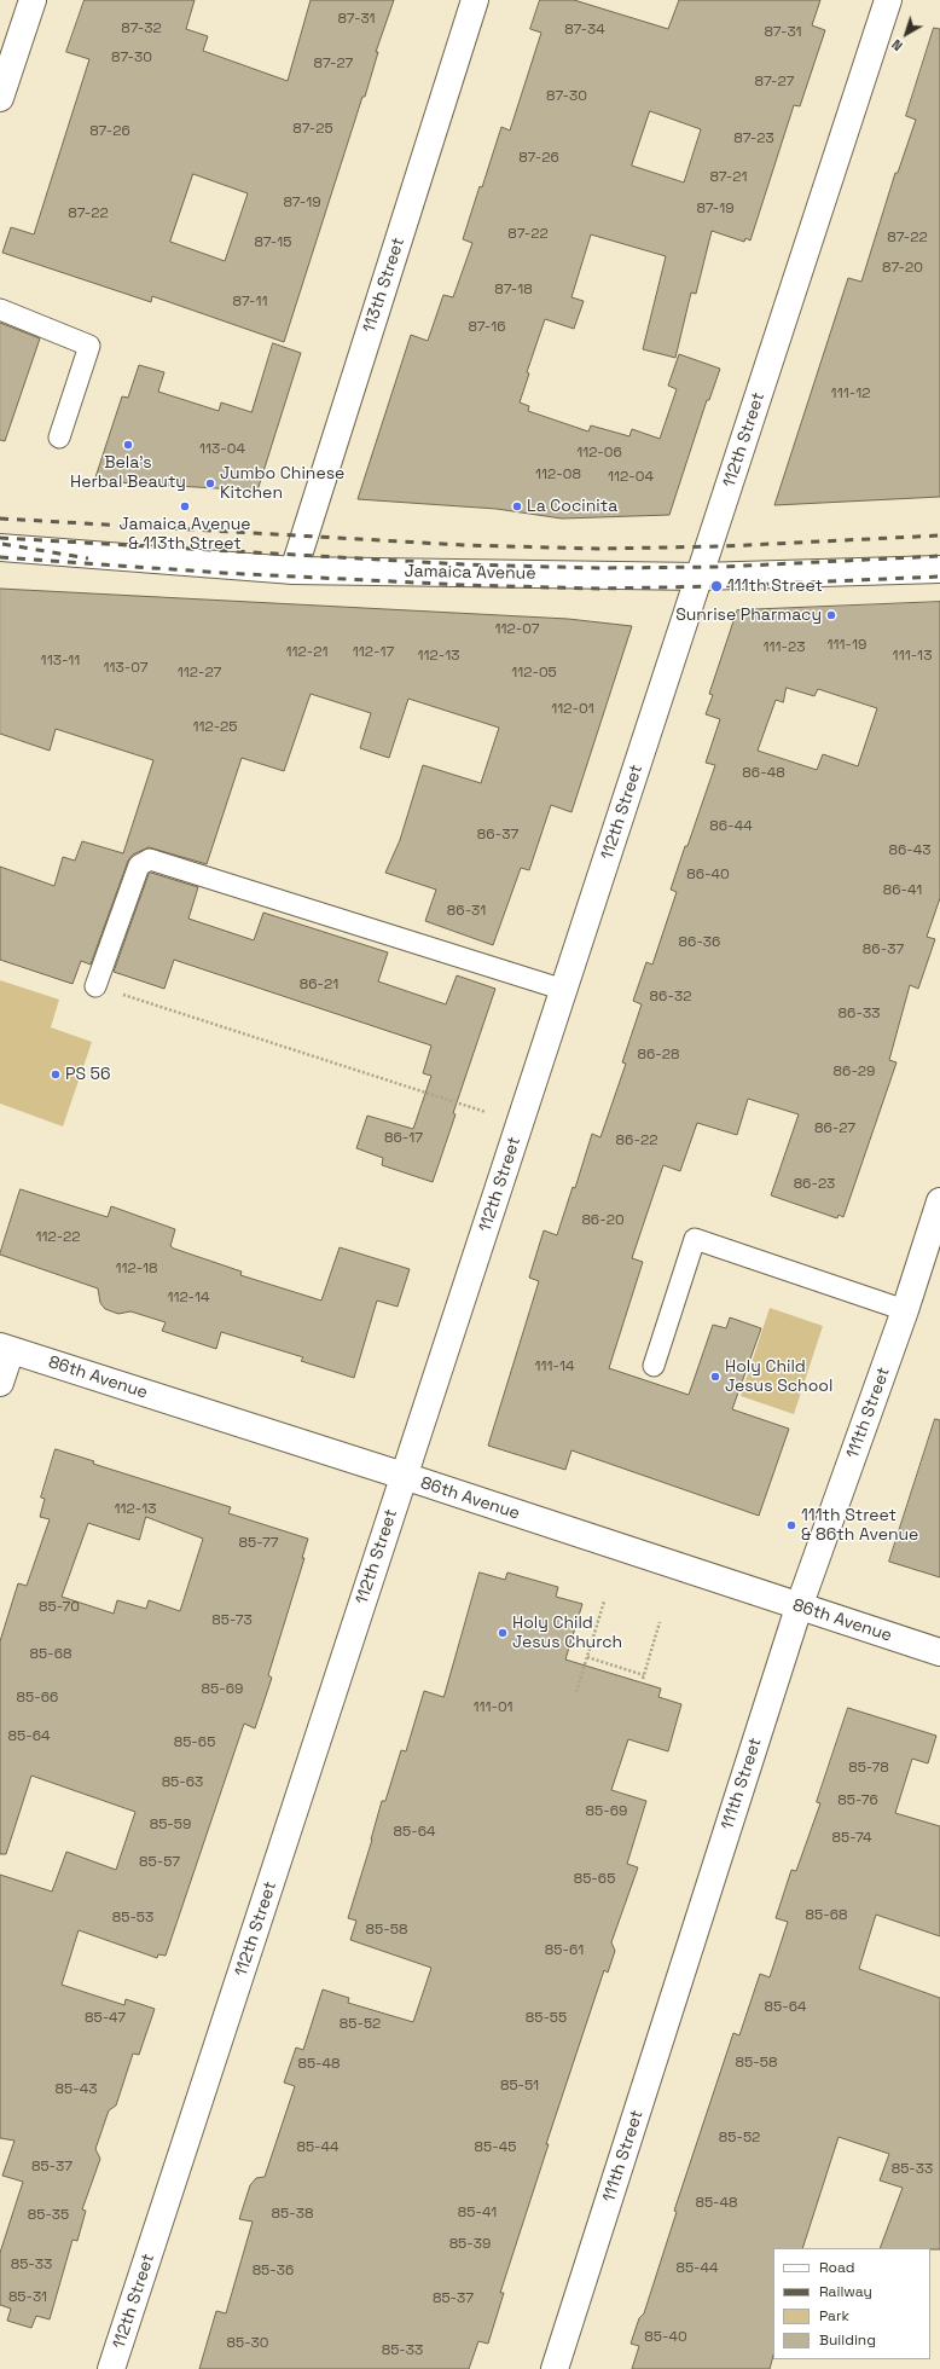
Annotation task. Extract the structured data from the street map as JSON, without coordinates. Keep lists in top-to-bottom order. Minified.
{"streets":{"street":["113th Street","112th Street","Jamaica Avenue","86th Avenue","111th Street"]},"crossings":[["113th Street","Jamaica Avenue"],["112th Street","Jamaica Avenue"],["112th Street","86th Avenue"],["86th Avenue","111th Street"]],"places":["Bela's Herbal Beauty","Jumbo Chinese Kitchen","Jamaica Avenue & 113th Street","La Cocinita","111th Street","Sunrise Pharmacy","PS 56","Holy Child Jesus School","111th Street & 86th Avenue","Holy Child Jesus Church"],"house_numbers":["87-31","87-32","87-34","87-31","87-30","87-27","87-27","87-30","87-25","87-26","87-23","87-26","87-21","87-19","87-19","87-22","87-22","87-22","87-15","87-20","87-18","87-11","87-16","111-12","113-04","112-06","112-08","112-04","112-07","111-19","111-23","112-21","112-17","112-13","111-13","113-11","113-07","112-27","112-05","112-01","112-25","86-48","86-44","86-37","86-43","86-40","86-41","86-31","86-36","86-37","86-21","86-32","86-33","86-28","86-29","86-27","86-17","86-22","86-23","86-20","112-22","112-18","112-14","111-14","112-13","85-77","85-70","85-73","85-68","85-69","85-66","111-01","85-64","85-65","85-78","85-63","85-76","85-69","85-59","85-64","85-74","85-57","85-65","85-68","85-53","85-58","85-61","85-64","85-47","85-55","85-52","85-58","85-48","85-51","85-43","85-52","85-44","85-45","85-37","85-33","85-48","85-41","85-38","85-35","85-39","85-33","85-44","85-36","85-31","85-37","85-40","85-30","85-33"],"legend":["Road","Railway","Park","Building"],"north":"bottom left"}
